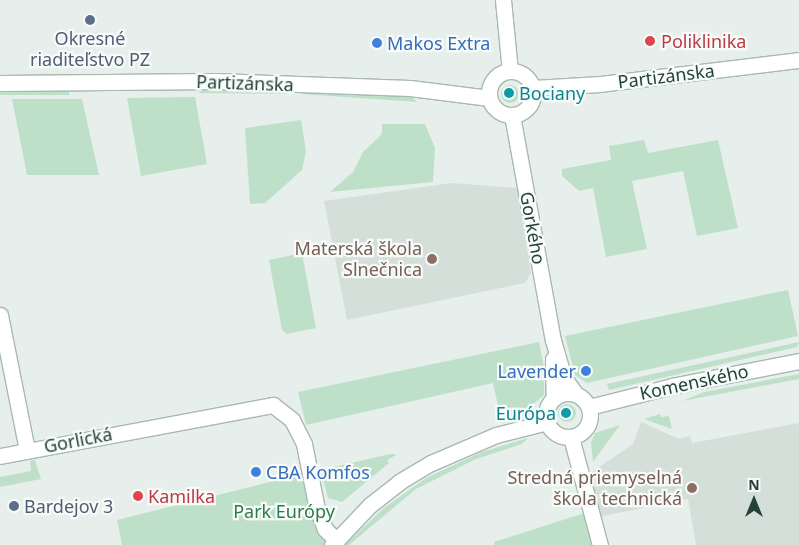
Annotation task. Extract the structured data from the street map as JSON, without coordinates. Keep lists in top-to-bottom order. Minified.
{"streets":{"street":["Partizánska","Gorkého","Komenského","Gorlická"]},"crossings":[["Partizánska","Gorkého"],["Gorkého","Komenského"]],"parks":["Park Európy"],"places":["Okresné riaditeľstvo PZ","Poliklinika","Makos Extra","Bociany","Materská škola Slnečnica","Lavender","Európa","CBA Komfos","Stredná priemyselná škola technická","Kamilka","Bardejov 3"],"north":"top"}
